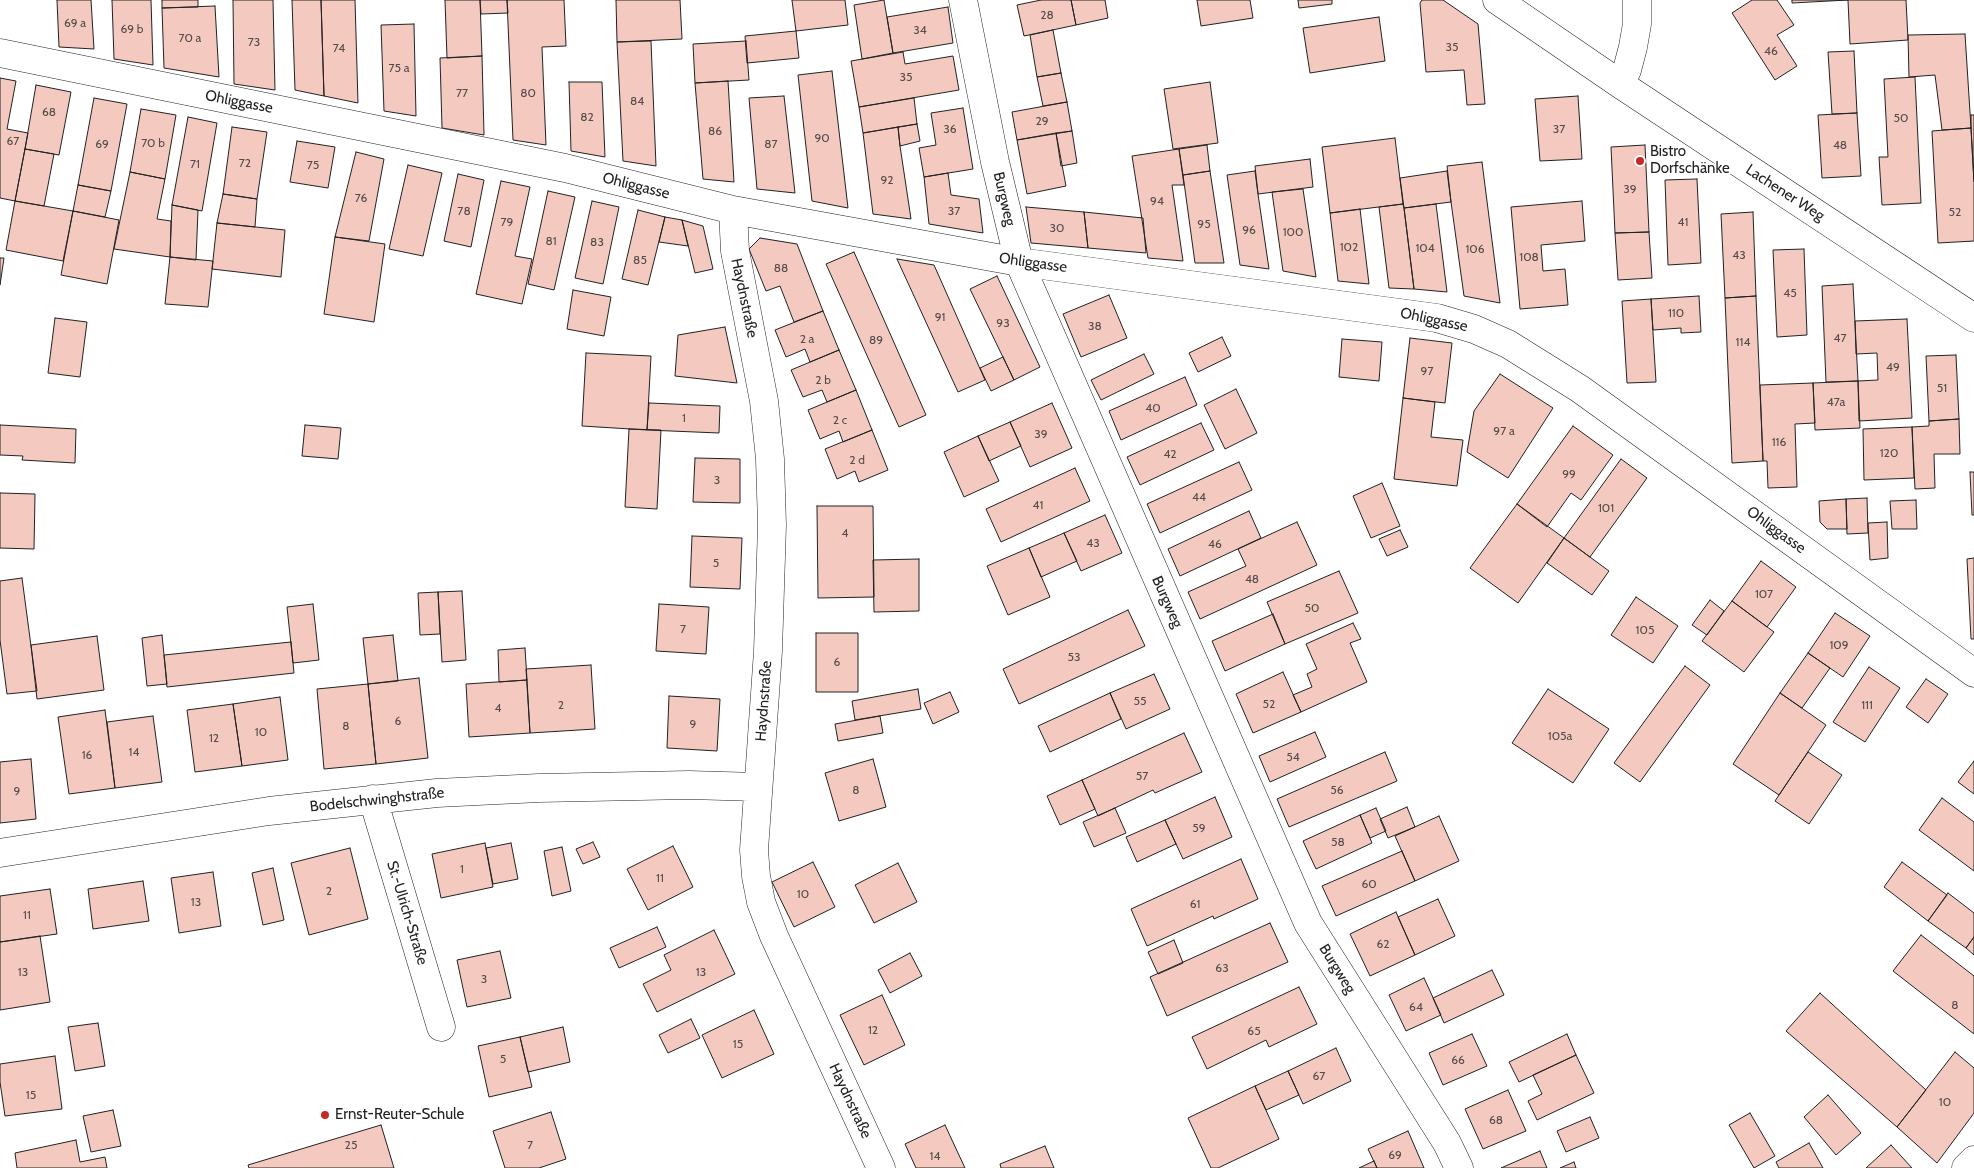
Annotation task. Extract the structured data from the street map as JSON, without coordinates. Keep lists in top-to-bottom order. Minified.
{"streets":{"street":["Ohliggasse","Lachener Weg","Burgweg","Haydnstraße","Bodelschwinghstraße","St.-Ulrich-Straße"]},"crossings":[["Ohliggasse","Burgweg"],["Ohliggasse","Haydnstraße"],["Haydnstraße","Bodelschwinghstraße"],["Bodelschwinghstraße","St.-Ulrich-Straße"]],"places":["Bistro Dorfschänke","Ernst-Reuter-Schule"],"house_numbers":["28","69 a","69 b","34","70 a","73","35","74","46","75 a","35","77","80","84","68","82","50","29","36","37","86","90","67","70 b","69","87","48","72","71","75","92","39","76","94","78","37","52","79","41","95","30","96","100","81","83","102","104","106","43","108","85","88","45","110","91","93","38","47","2 a","89","114","49","97","2 b","51","47a","40","1","2 c","97 a","39","116","120","42","2 d","99","3","44","41","101","4","43","46","5","48","107","50","7","105","109","53","6","55","52","2","111","4","6","9","8","10","105a","12","14","16","54","57","8","56","9","59","58","1","11","60","2","10","13","61","11","62","63","13","13","3","8","64","12","65","15","5","66","67","15","10","68","25","7","69","14"]}
